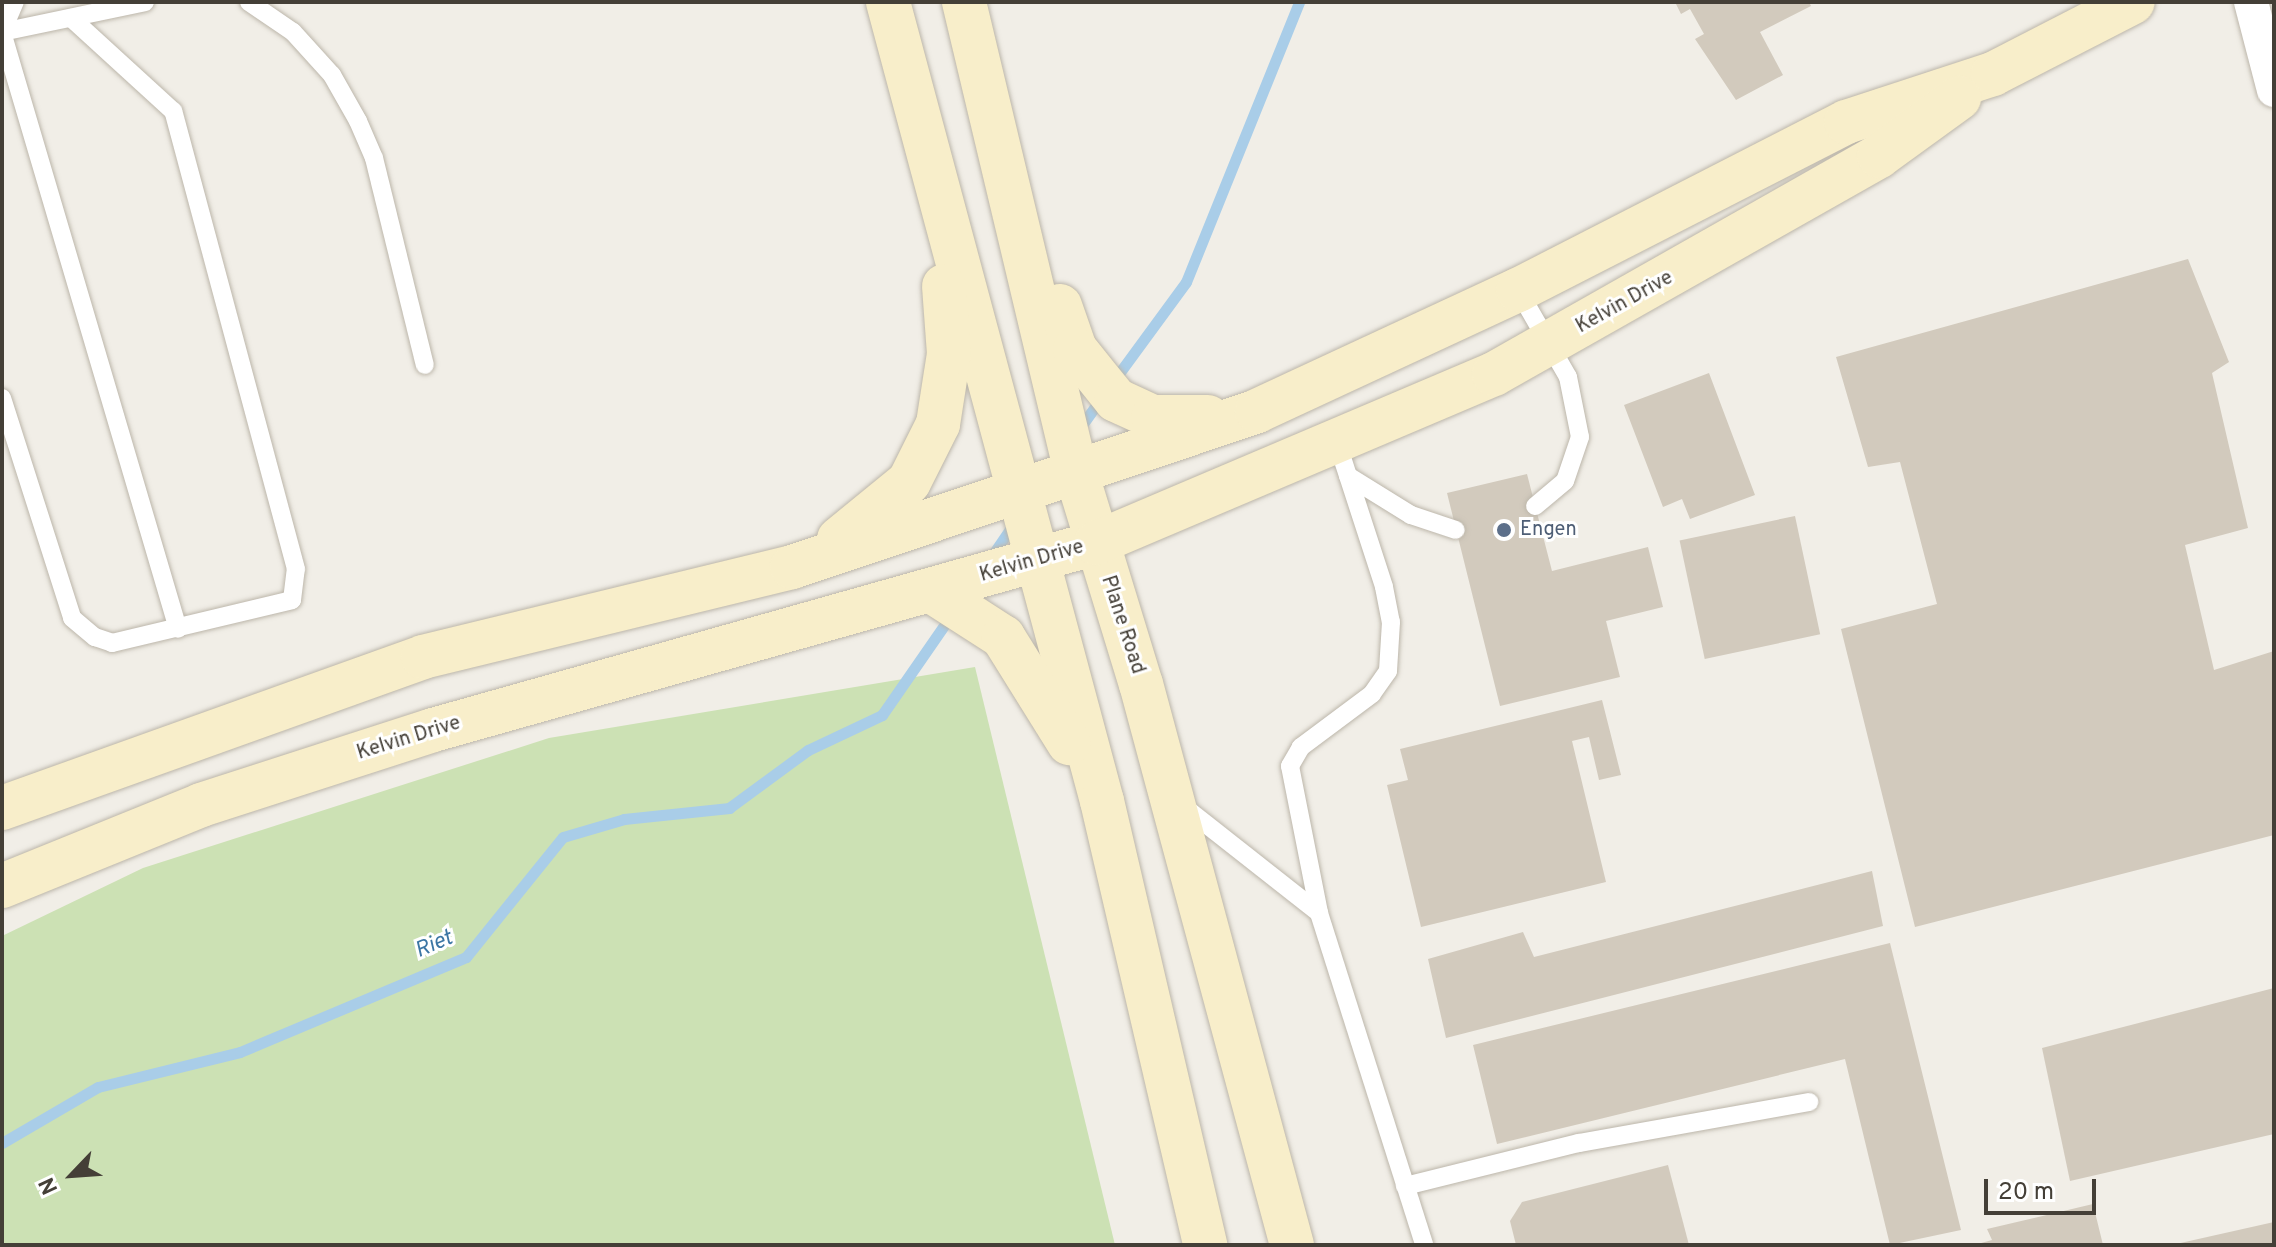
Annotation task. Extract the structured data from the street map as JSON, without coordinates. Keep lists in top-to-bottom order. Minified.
{"streets":{"street":["Kelvin Drive","Plane Road"]},"crossings":[["Kelvin Drive","Plane Road"]],"water":["Riet"],"places":["Engen"],"scale_bar":"20 m","north":"bottom left"}
